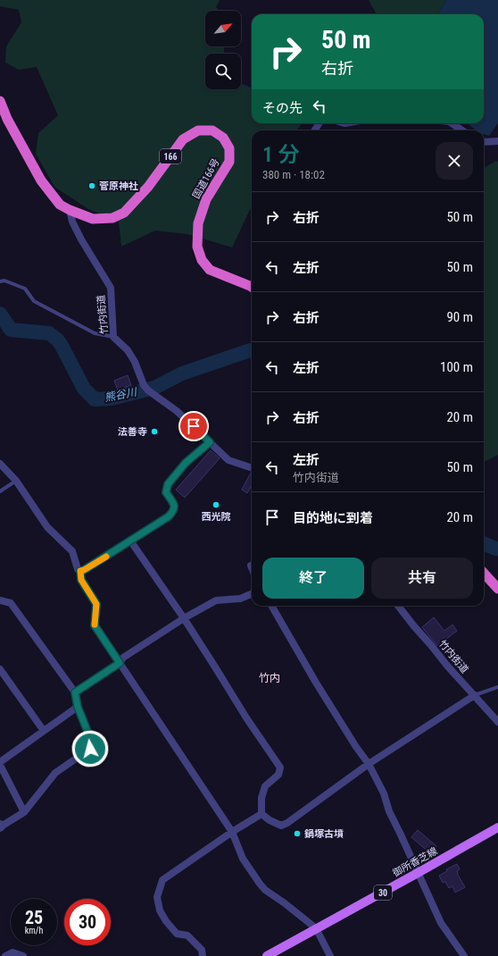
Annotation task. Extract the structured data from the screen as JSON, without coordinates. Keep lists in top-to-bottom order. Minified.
{"streets":{"highway":["166","国道166号"],"main road":["御所香芝線","30"],"street":["竹内街道"]},"crossings":[["国道166号","竹内街道"]],"districts":["竹内"],"water":["熊谷川"],"places":["菅原神社","法善寺","西光院","鍋塚古墳"],"north":"top right","page":{"turn":["50 m","右折"],"then":"その先","heading":["1 分","380 m · 18:02"],"list":[{"name":"右折","value":"50 m"},{"name":"左折","value":"50 m"},{"name":"右折","value":"90 m"},{"name":"左折","value":"100 m"},{"name":"右折","value":"20 m"},{"name":"左折","note":"竹内街道","value":"50 m"},{"name":"目的地に到着","value":"20 m"}],"buttons":["終了","共有"],"speed":"25 km/h","limit":"30"}}
